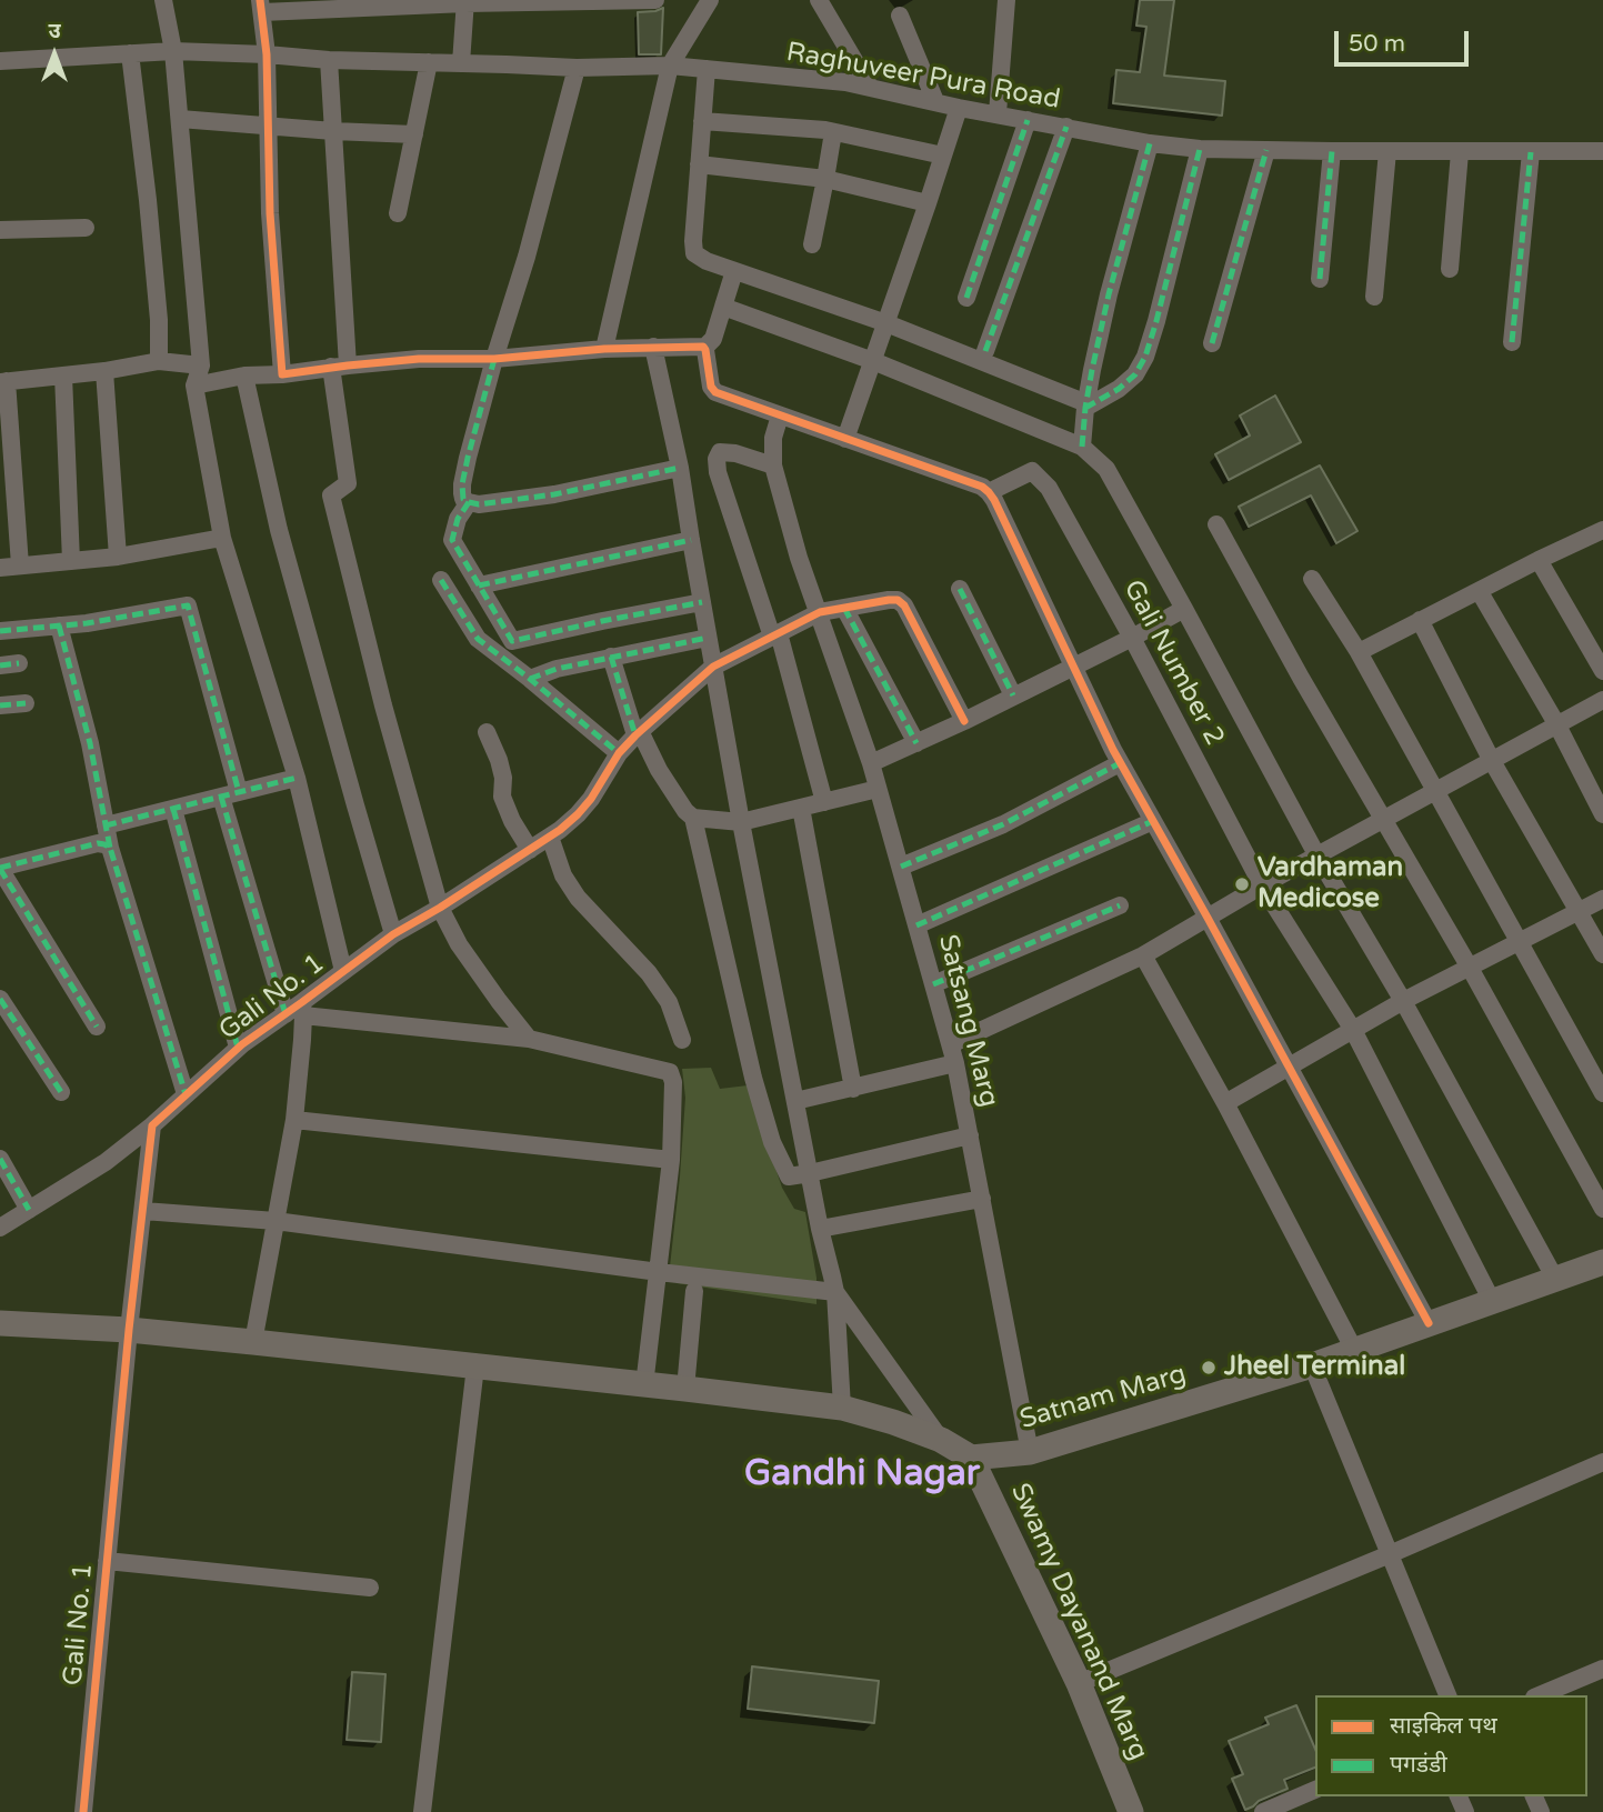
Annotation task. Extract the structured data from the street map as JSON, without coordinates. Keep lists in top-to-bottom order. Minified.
{"streets":{"street":["Raghuveer Pura Road","Gali Number 2","Gali No. 1","Satsang Marg","Satnam Marg","Swamy Dayanand Marg"]},"crossings":[["Gali Number 2","Satnam Marg"],["Gali No. 1","Satsang Marg"],["Satsang Marg","Satnam Marg"],["Satnam Marg","Swamy Dayanand Marg"]],"districts":["Gandhi Nagar"],"places":["Vardhaman Medicose","Jheel Terminal"],"legend":["साइकिल पथ","पगडंडी"],"scale_bar":"50 m","north":"top"}
